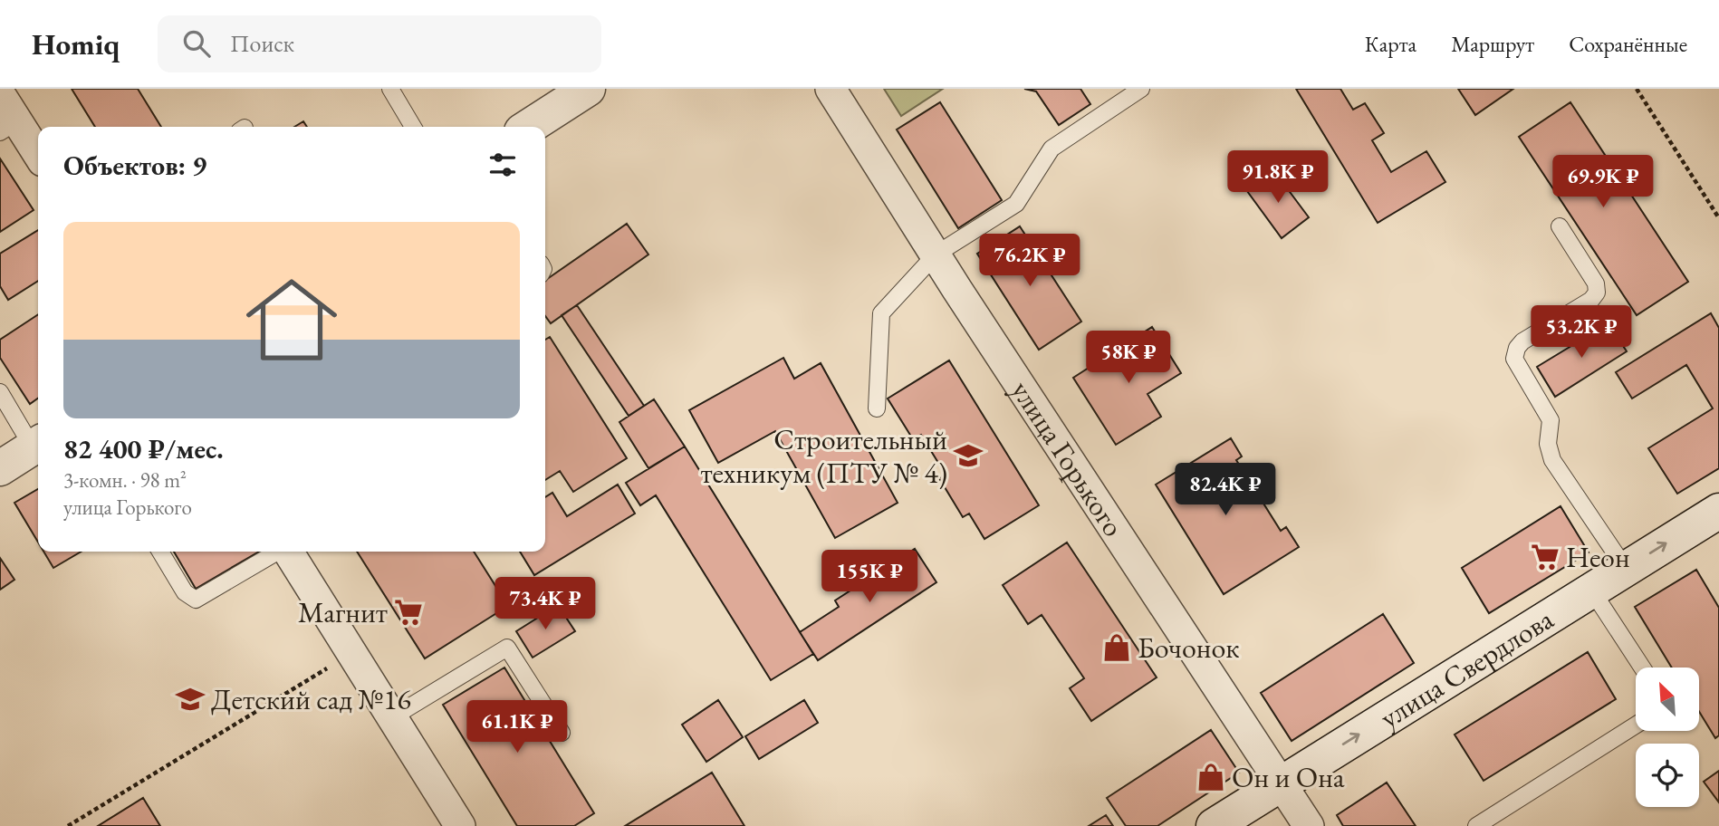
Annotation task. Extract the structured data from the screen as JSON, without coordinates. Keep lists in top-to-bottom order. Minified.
{"streets":{"main road":["улица Свердлова"],"street":["улица Горького"]},"crossings":[["улица Горького","улица Свердлова"]],"one_way":["улица Свердлова"],"places":{"school or university":["Строительный техникум (ПТУ № 4)","Детский сад №16"],"supermarket":["Неон","Магнит"],"shop":["Бочонок","Он и Она"]},"north":"top left","page":{"header":"Homiq","search":"Поиск","nav":["Карта","Маршрут","Сохранённые"],"heading":"Объектов: 9","price":["91.8K ₽","69.9K ₽","76.2K ₽","53.2K ₽","58K ₽","82.4K ₽","155K ₽","73.4K ₽","61.1K ₽"],"list":[{"name":"82 400 ₽/мес.","note":"3-комн. · 98 m² · улица Горького"}]}}
